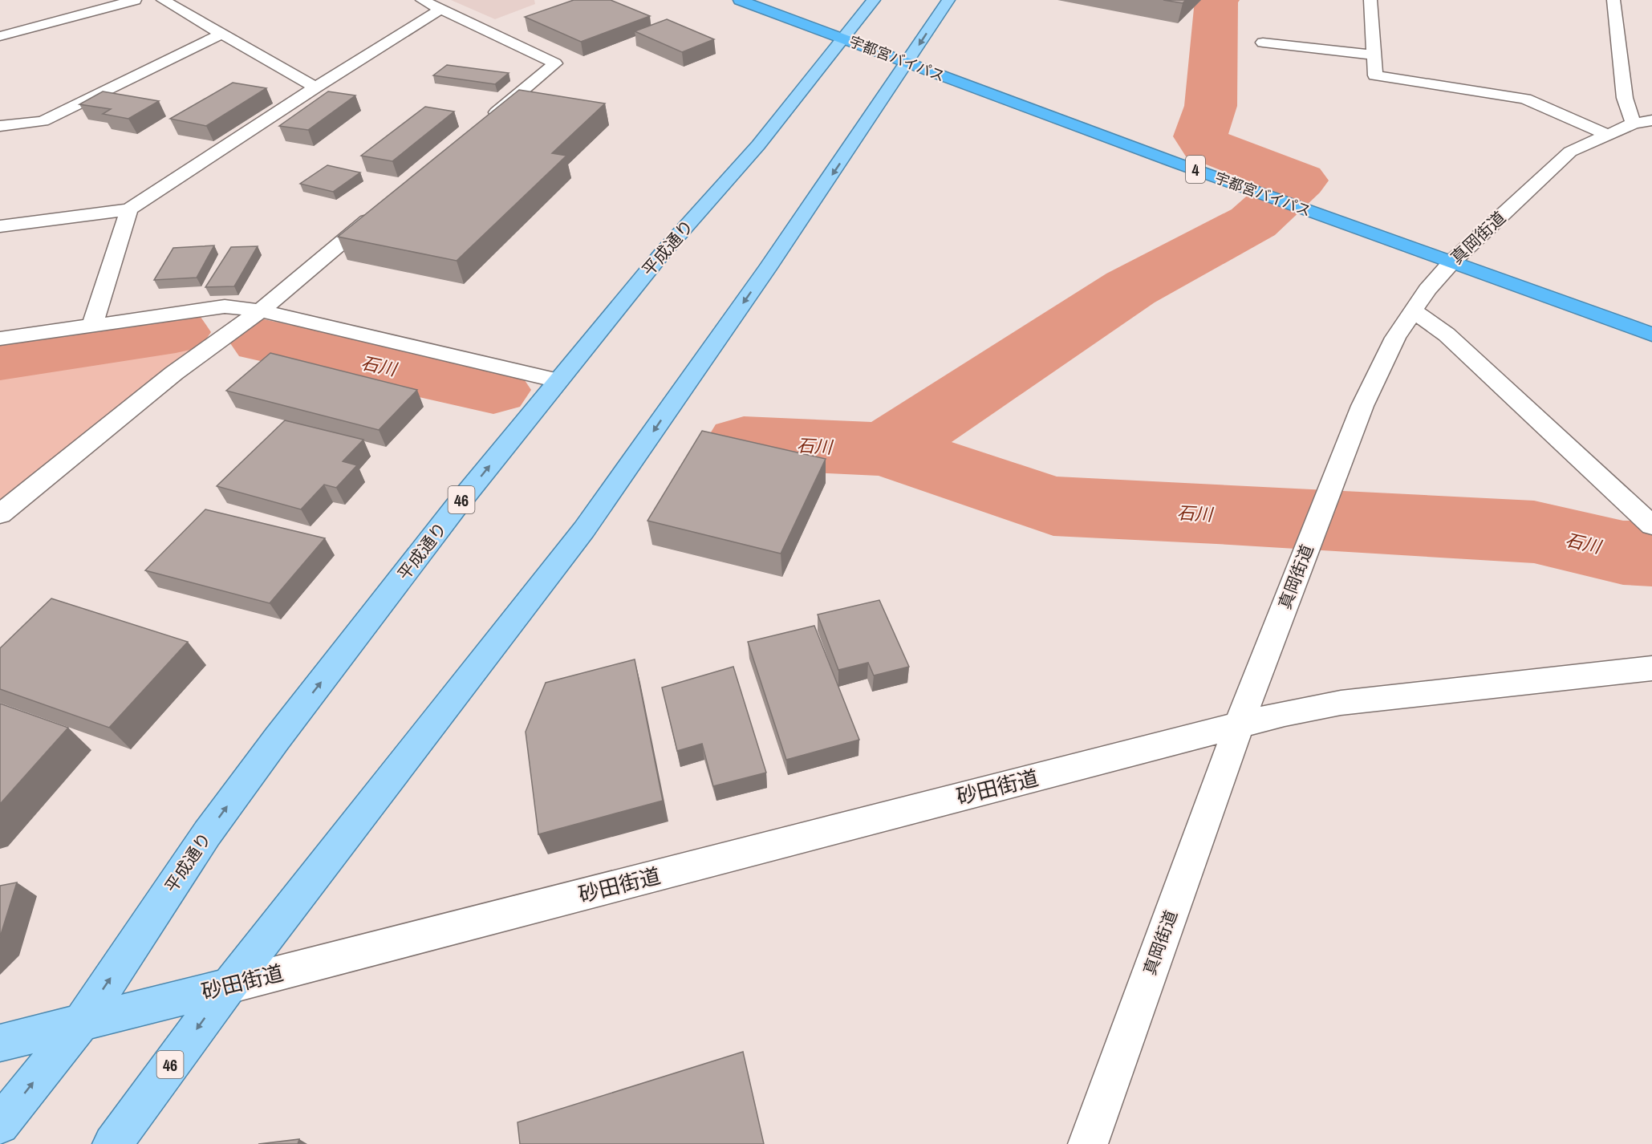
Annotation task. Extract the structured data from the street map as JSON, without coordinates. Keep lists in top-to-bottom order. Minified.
{"streets":{"highway":["宇都宮バイパス","4"],"main road":["平成通り","46","砂田街道"],"street":["真岡街道"]},"crossings":[["宇都宮バイパス","真岡街道"],["宇都宮バイパス","平成通り"],["宇都宮バイパス","46"],["真岡街道","砂田街道"],["平成通り","砂田街道"],["46","砂田街道"]],"water":["石川"]}
